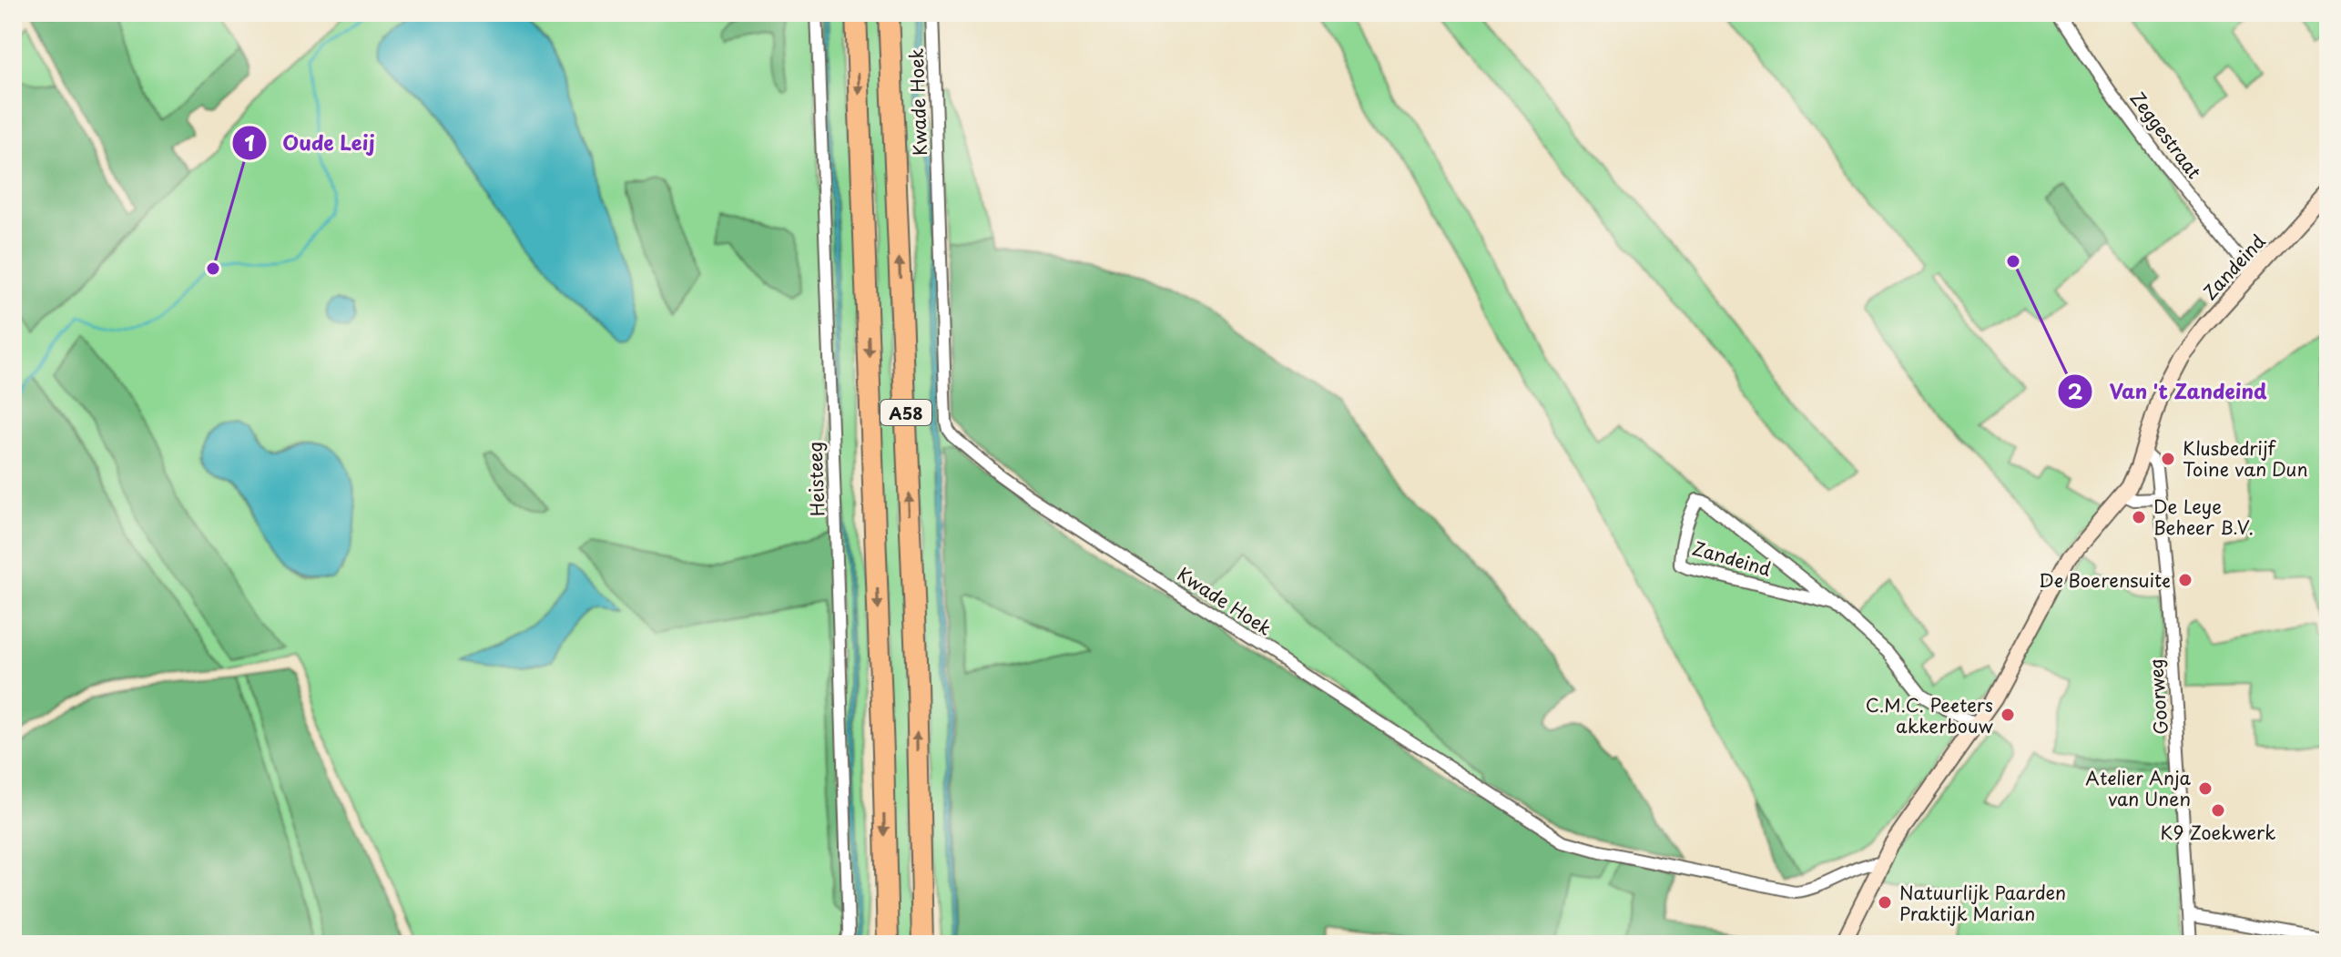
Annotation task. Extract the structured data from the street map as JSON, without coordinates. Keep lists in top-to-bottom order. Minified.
{"streets":{"highway":["A58"],"street":["Kwade Hoek","Zeggestraat","Zandeind","Heisteeg","Goorweg"]},"crossings":[["Kwade Hoek","Zandeind"],["Zeggestraat","Zandeind"],["Zandeind","Goorweg"]],"places":["Van 't Zandeind","Oude Leij","Klusbedrijf Toine van Dun","De Leye Beheer B.V.","De Boerensuite","C.M.C. Peeters akkerbouw","Atelier Anja van Unen","K9 Zoekwerk","Natuurlijk Paarden Praktijk Marian"]}
